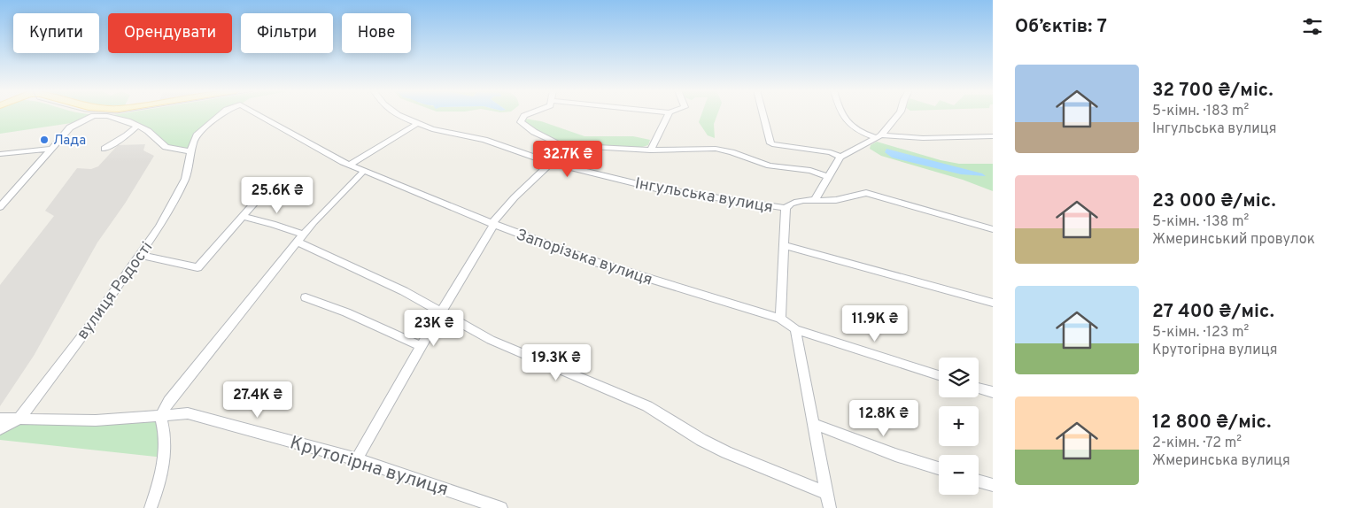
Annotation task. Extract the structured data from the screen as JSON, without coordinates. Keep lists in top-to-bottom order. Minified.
{"streets":{"street":["Інгульська вулиця","Запорізька вулиця","вулиця Радості","Крутогірна вулиця"]},"crossings":[["вулиця Радості","Крутогірна вулиця"]],"places":["Лада"],"page":{"heading":"Об’єктів: 7","chip":["Купити","Орендувати","Фільтри","Нове"],"list":[{"name":"32 700 ₴/міс.","note":"5-кімн. · 183 m² · Інгульська вулиця"},{"name":"23 000 ₴/міс.","note":"5-кімн. · 138 m² · Жмеринський провулок"},{"name":"27 400 ₴/міс.","note":"5-кімн. · 123 m² · Крутогірна вулиця"},{"name":"12 800 ₴/міс.","note":"2-кімн. · 72 m² · Жмеринська вулиця"}],"price":["32.7K ₴","25.6K ₴","11.9K ₴","23K ₴","19.3K ₴","27.4K ₴","12.8K ₴"],"map_buttons":["+","−"]}}
